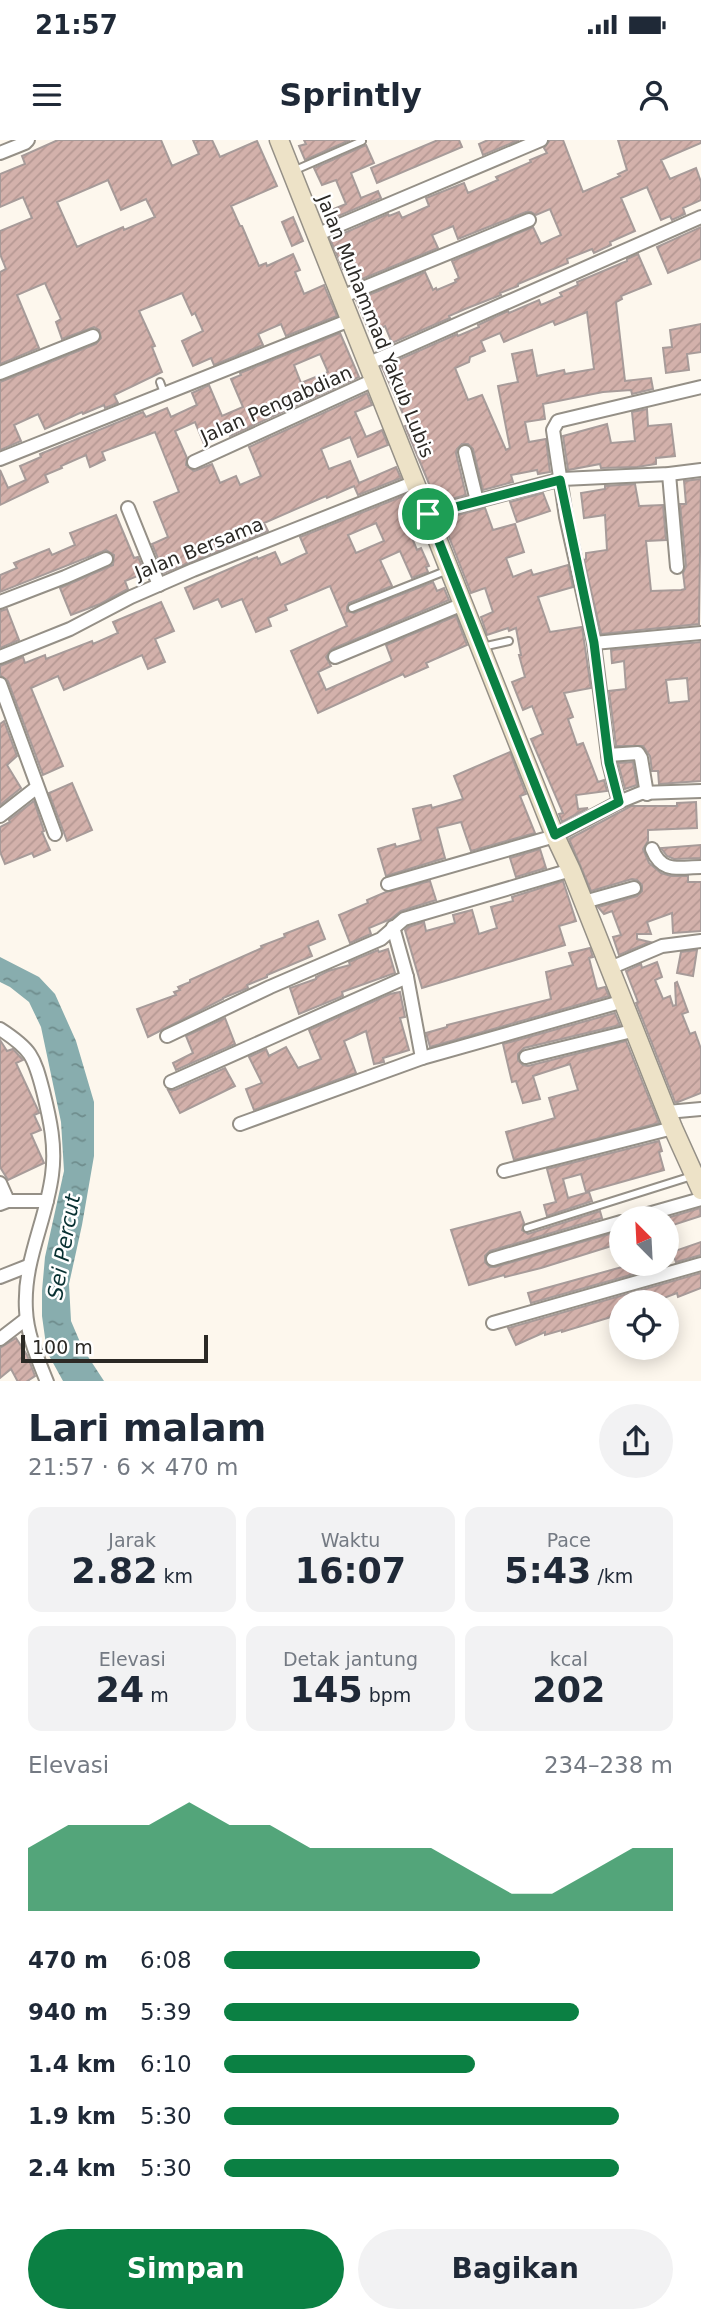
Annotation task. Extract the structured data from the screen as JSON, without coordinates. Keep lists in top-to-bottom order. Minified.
{"streets":{"main road":["Jalan Muhammad Yakub Lubis"],"street":["Jalan Pengabdian","Jalan Bersama"]},"crossings":[["Jalan Muhammad Yakub Lubis","Jalan Pengabdian"],["Jalan Muhammad Yakub Lubis","Jalan Bersama"]],"water":["Sei Percut"],"scale_bar":"100 m","north":"top left","page":{"status":"21:57","header":"Sprintly","scale":"100 m","heading":["Lari malam","21:57 · 6 × 470 m"],"stats":[["Jarak","2.82 km"],["Waktu","16:07"],["Pace","5:43 /km"],["Elevasi","24 m"],["Detak jantung","145 bpm"],["kcal","202"]],"chart":["Elevasi","234–238 m"],"list":[{"name":"470 m","note":"6:08"},{"name":"940 m","note":"5:39"},{"name":"1.4 km","note":"6:10"},{"name":"1.9 km","note":"5:30"},{"name":"2.4 km","note":"5:30"}],"buttons":["Simpan","Bagikan"]}}
